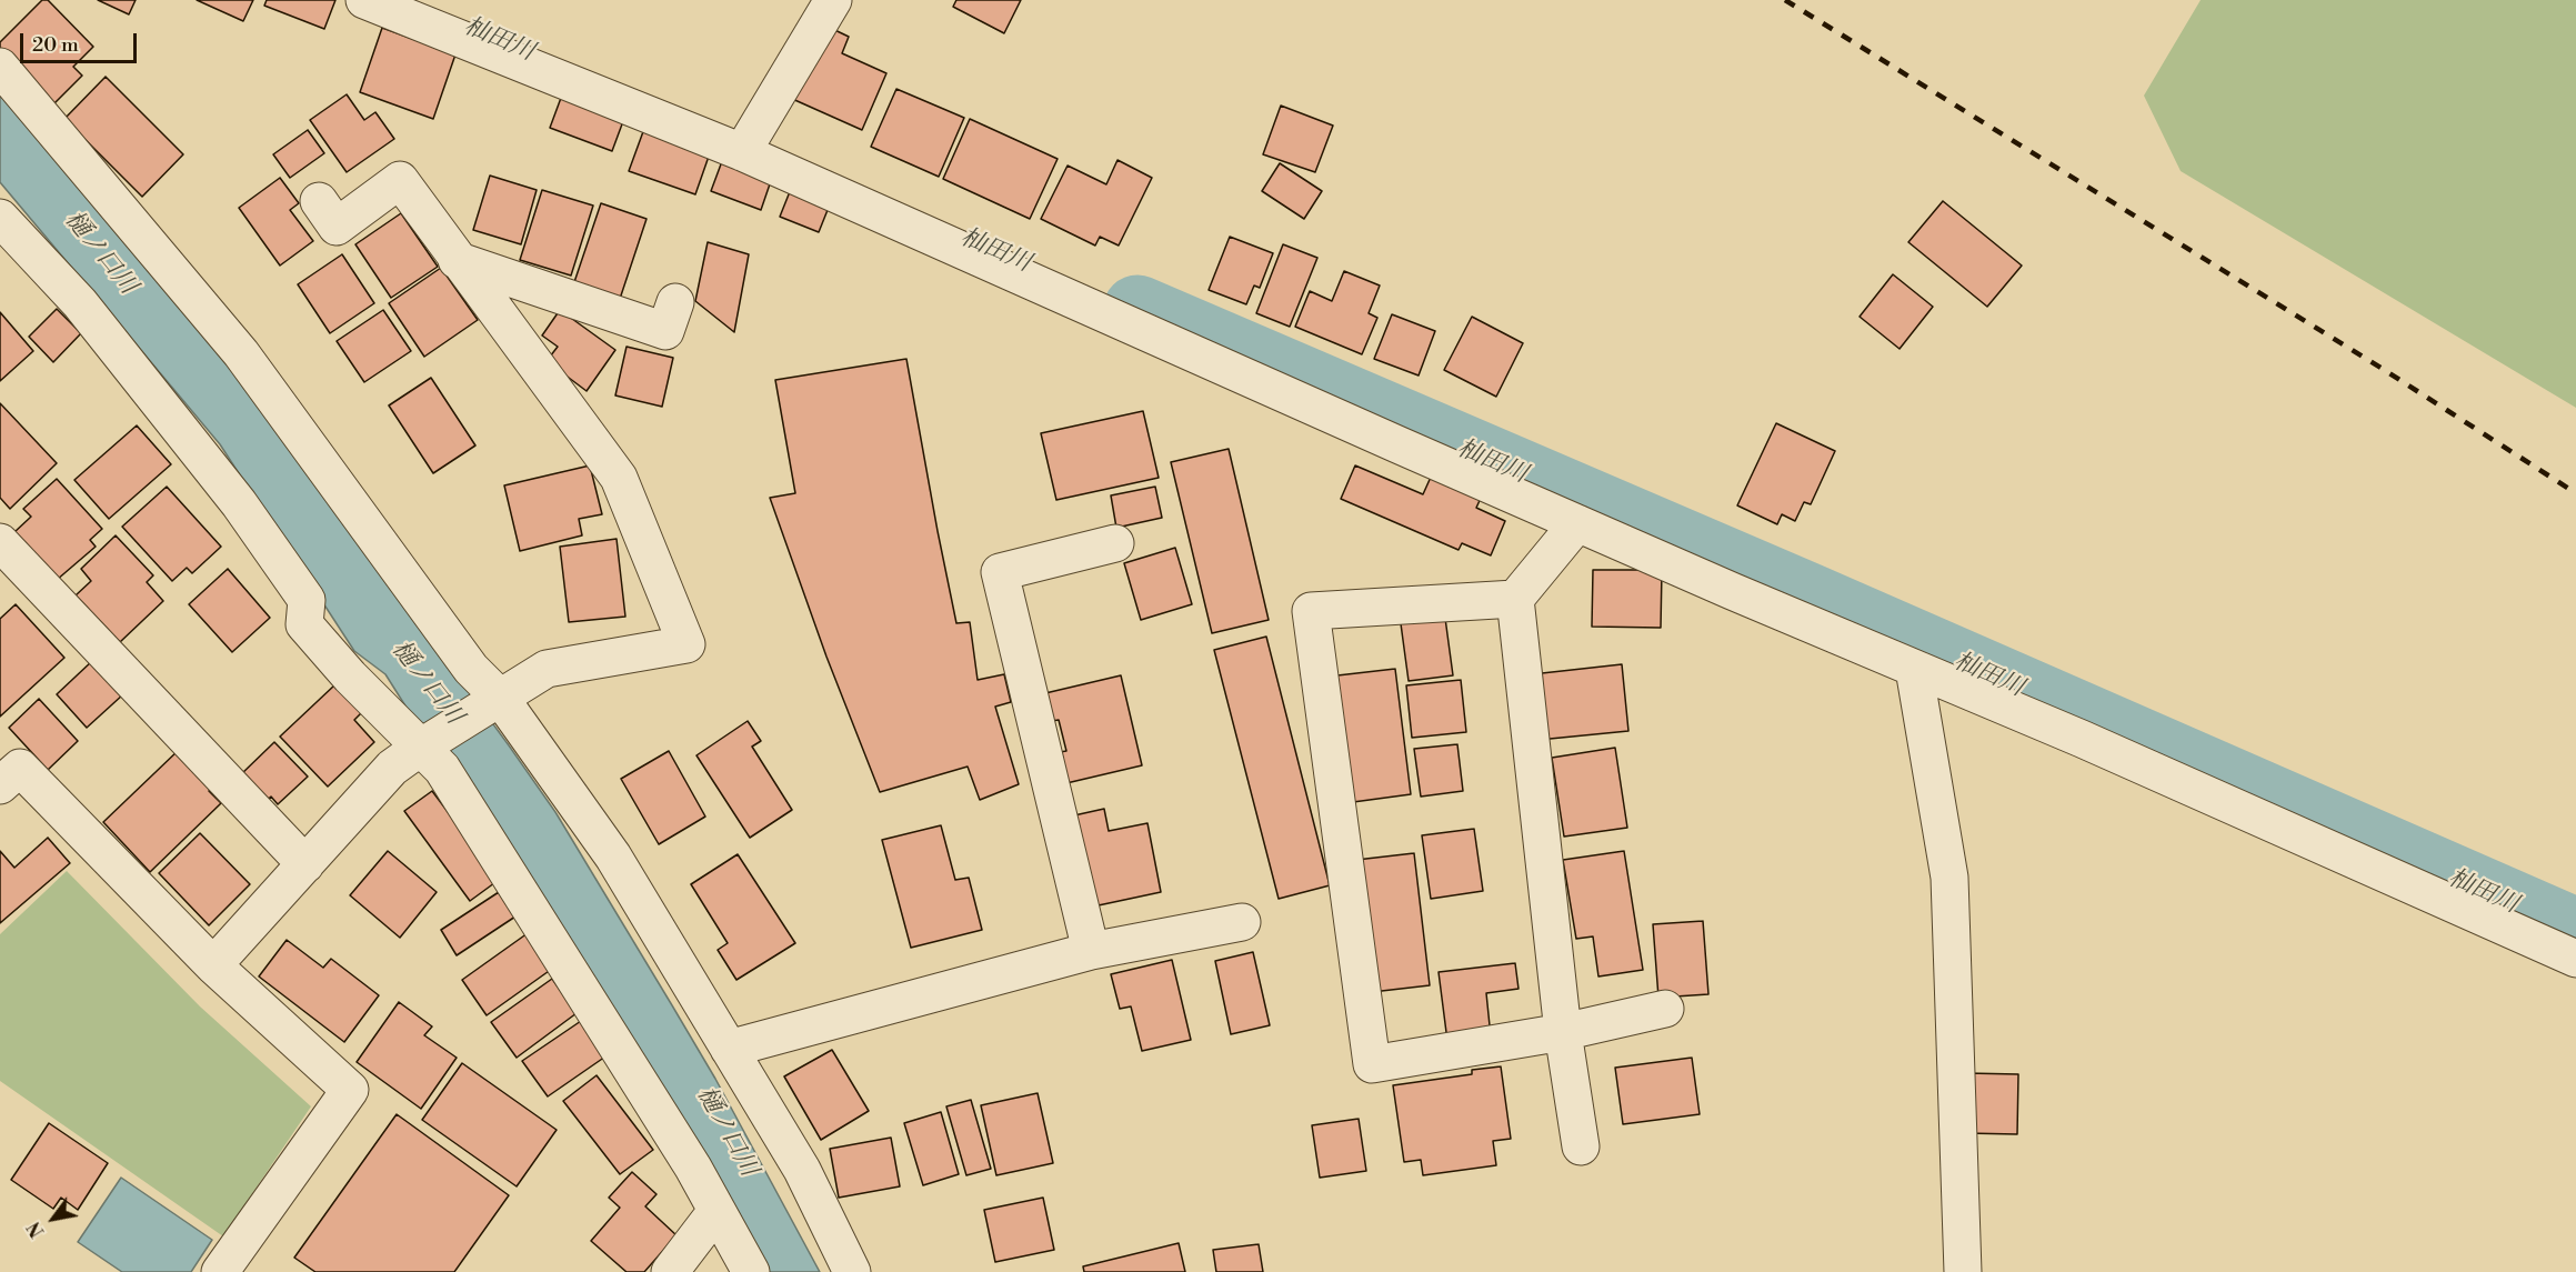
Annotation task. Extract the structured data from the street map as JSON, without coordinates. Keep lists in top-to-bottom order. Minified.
{"water":["杣田川","樋ノ口川"],"scale_bar":"20 m","north":"bottom left"}
